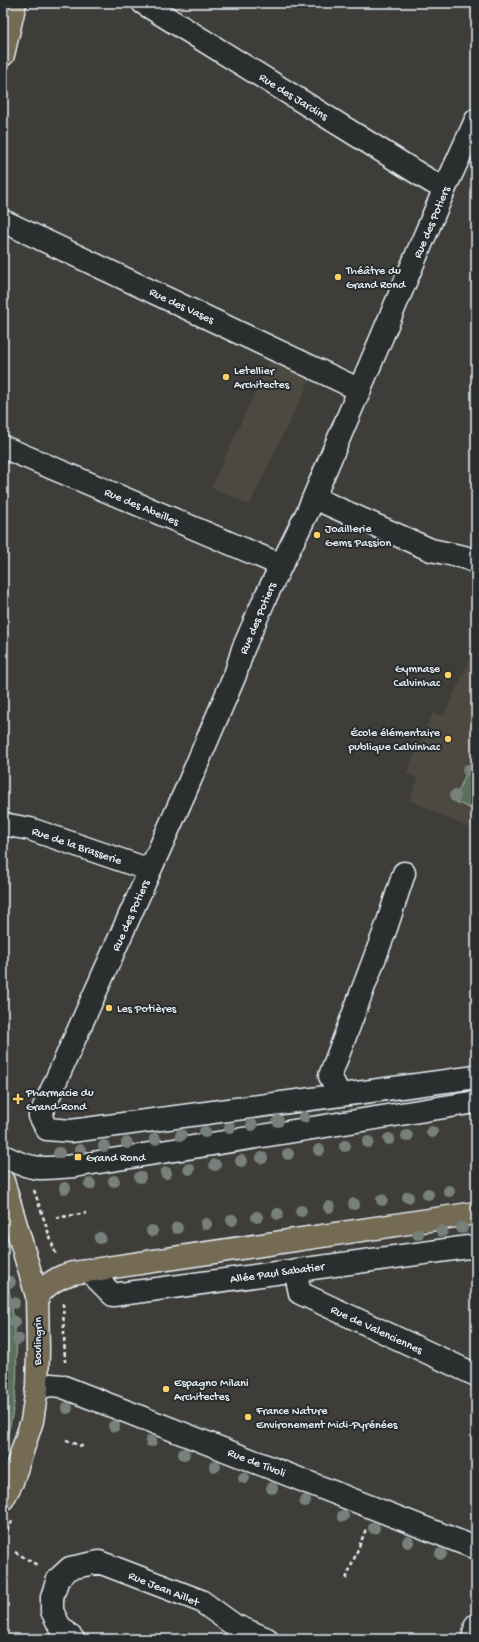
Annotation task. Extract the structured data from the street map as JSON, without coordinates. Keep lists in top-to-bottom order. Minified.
{"streets":{"main road":["Boulingrin"],"street":["Rue des Jardins","Rue des Potiers","Rue des Vases","Rue des Abeilles","Rue de la Brasserie","Allée Paul Sabatier","Rue de Valenciennes","Rue de Tivoli","Rue Jean Aillet"]},"crossings":[["Rue des Jardins","Rue des Potiers"],["Rue des Potiers","Rue des Vases"],["Rue des Potiers","Rue des Abeilles"],["Rue des Potiers","Rue de la Brasserie"],["Allée Paul Sabatier","Rue de Valenciennes"],["Boulingrin","Rue de Tivoli"]],"places":{"other":["Théâtre du Grand Rond","Letellier Architectes","Joaillerie Gems Passion","Gymnase Calvinhac","École élémentaire publique Calvinhac","Les Potières","Espagno Milani Architectes","France Nature Environement Midi-Pyrénées"],"health":["Pharmacie du Grand-Rond"],"transit":["Grand Rond"]}}
